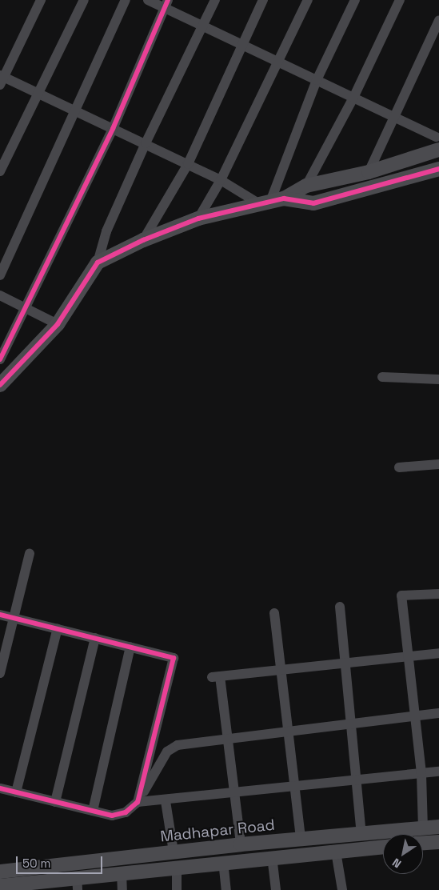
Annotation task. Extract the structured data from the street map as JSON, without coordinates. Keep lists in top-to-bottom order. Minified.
{"streets":{"main road":["Madhapar Road"]},"scale_bar":"50 m","north":"bottom left"}
